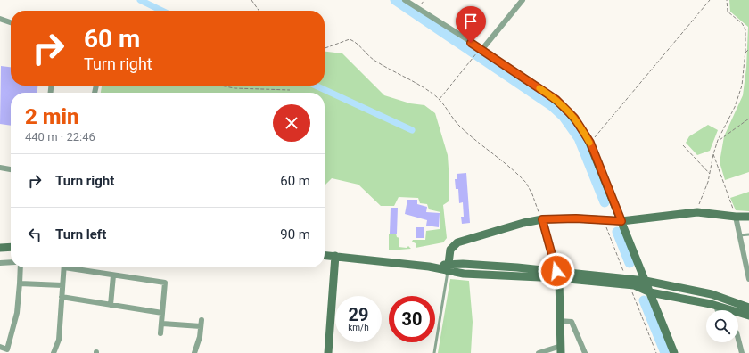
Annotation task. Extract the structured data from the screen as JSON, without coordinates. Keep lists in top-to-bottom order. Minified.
{"page":{"turn":["60 m","Turn right"],"heading":["2 min","440 m · 22:46"],"list":[{"name":"Turn right","value":"60 m"},{"name":"Turn left","value":"90 m"}],"speed":"29 km/h","limit":"30"}}
